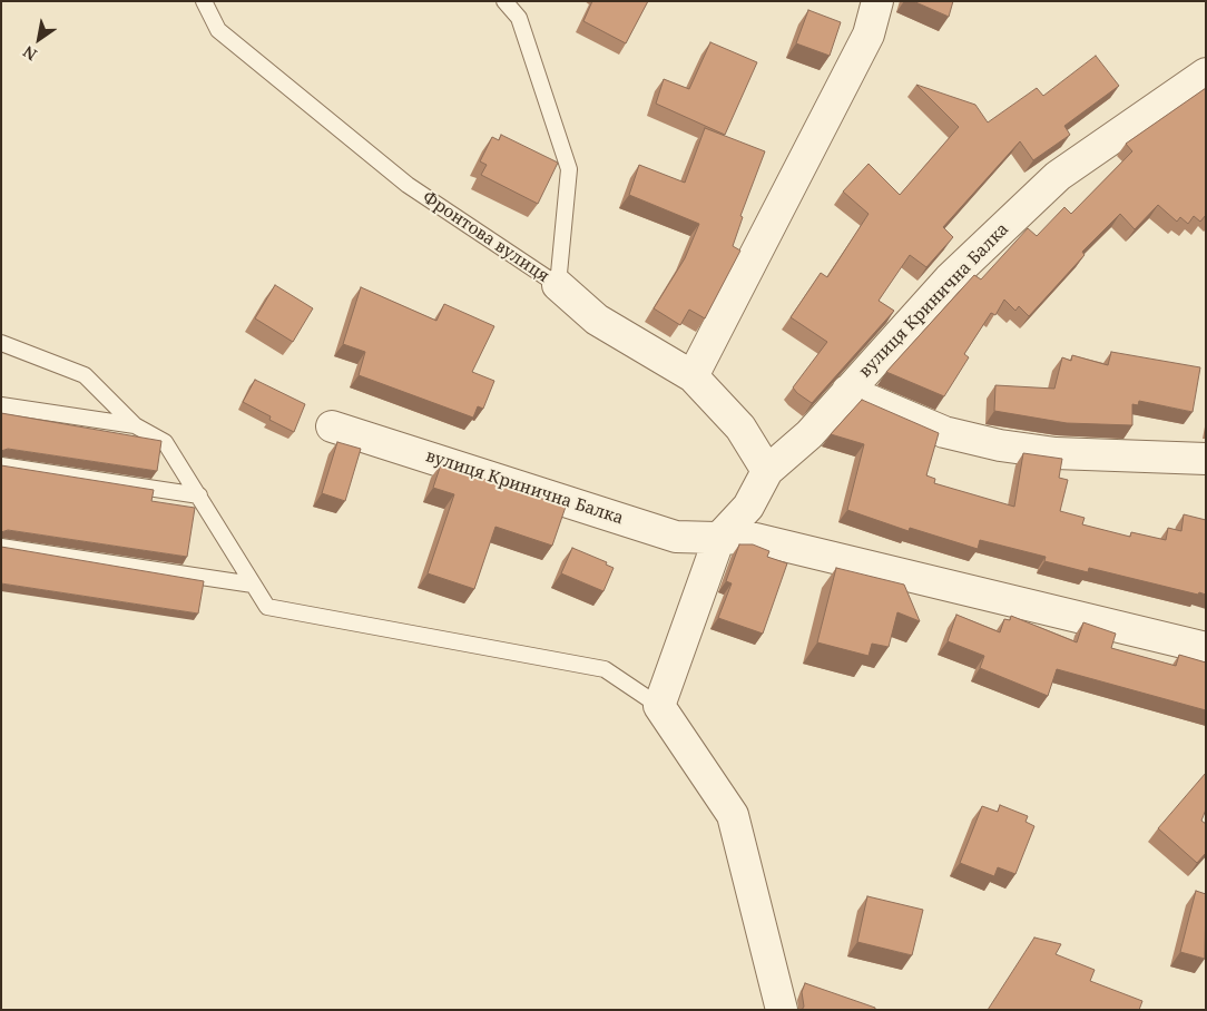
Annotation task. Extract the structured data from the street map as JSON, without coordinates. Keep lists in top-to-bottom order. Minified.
{"streets":{"street":["Фронтова вулиця","вулиця Кринична Балка"]},"crossings":[["Фронтова вулиця","вулиця Кринична Балка"]],"north":"bottom left"}
